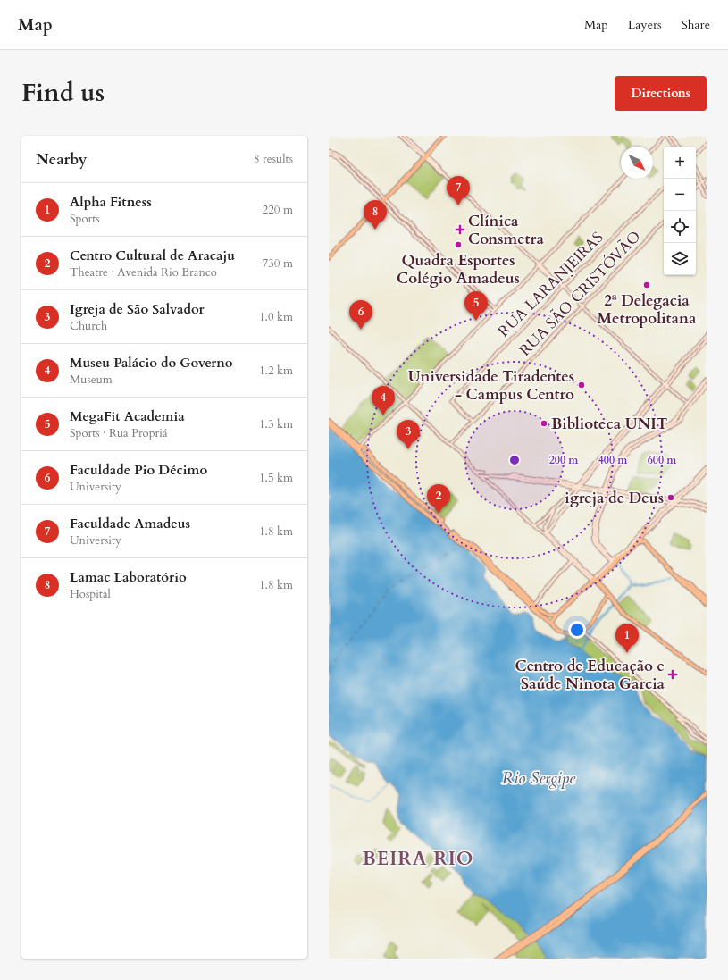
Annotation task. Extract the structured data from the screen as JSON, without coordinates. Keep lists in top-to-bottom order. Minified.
{"streets":{"main road":["RUA LARANJEIRAS","RUA SÃO CRISTÓVÃO"]},"crossings":[["RUA LARANJEIRAS","RUA SÃO CRISTÓVÃO"]],"districts":["BEIRA RIO"],"water":["Rio Sergipe"],"places":{"health":["Clínica Consmetra","Centro de Educação e Saúde Ninota Garcia"],"other":["Quadra Esportes Colégio Amadeus","2ª Delegacia Metropolitana","Universidade Tiradentes - Campus Centro","Biblioteca UNIT","igreja de Deus"]},"north":"bottom right","page":{"header":"Map","nav":["Map","Layers","Share"],"title":"Find us","buttons":"Directions","heading":["Nearby","8 results"],"map_buttons":["+","−"],"pins":["7","8","5","6","4","3","2","1"],"list":[{"mark":"1","name":"Alpha Fitness","note":"Sports","value":"220 m"},{"mark":"2","name":"Centro Cultural de Aracaju","note":"Theatre · Avenida Rio Branco","value":"730 m"},{"mark":"3","name":"Igreja de São Salvador","note":"Church","value":"1.0 km"},{"mark":"4","name":"Museu Palácio do Governo","note":"Museum","value":"1.2 km"},{"mark":"5","name":"MegaFit Academia","note":"Sports · Rua Propriá","value":"1.3 km"},{"mark":"6","name":"Faculdade Pio Décimo","note":"University","value":"1.5 km"},{"mark":"7","name":"Faculdade Amadeus","note":"University","value":"1.8 km"},{"mark":"8","name":"Lamac Laboratório","note":"Hospital","value":"1.8 km"}]},"rings":["200 m","400 m","600 m"]}
